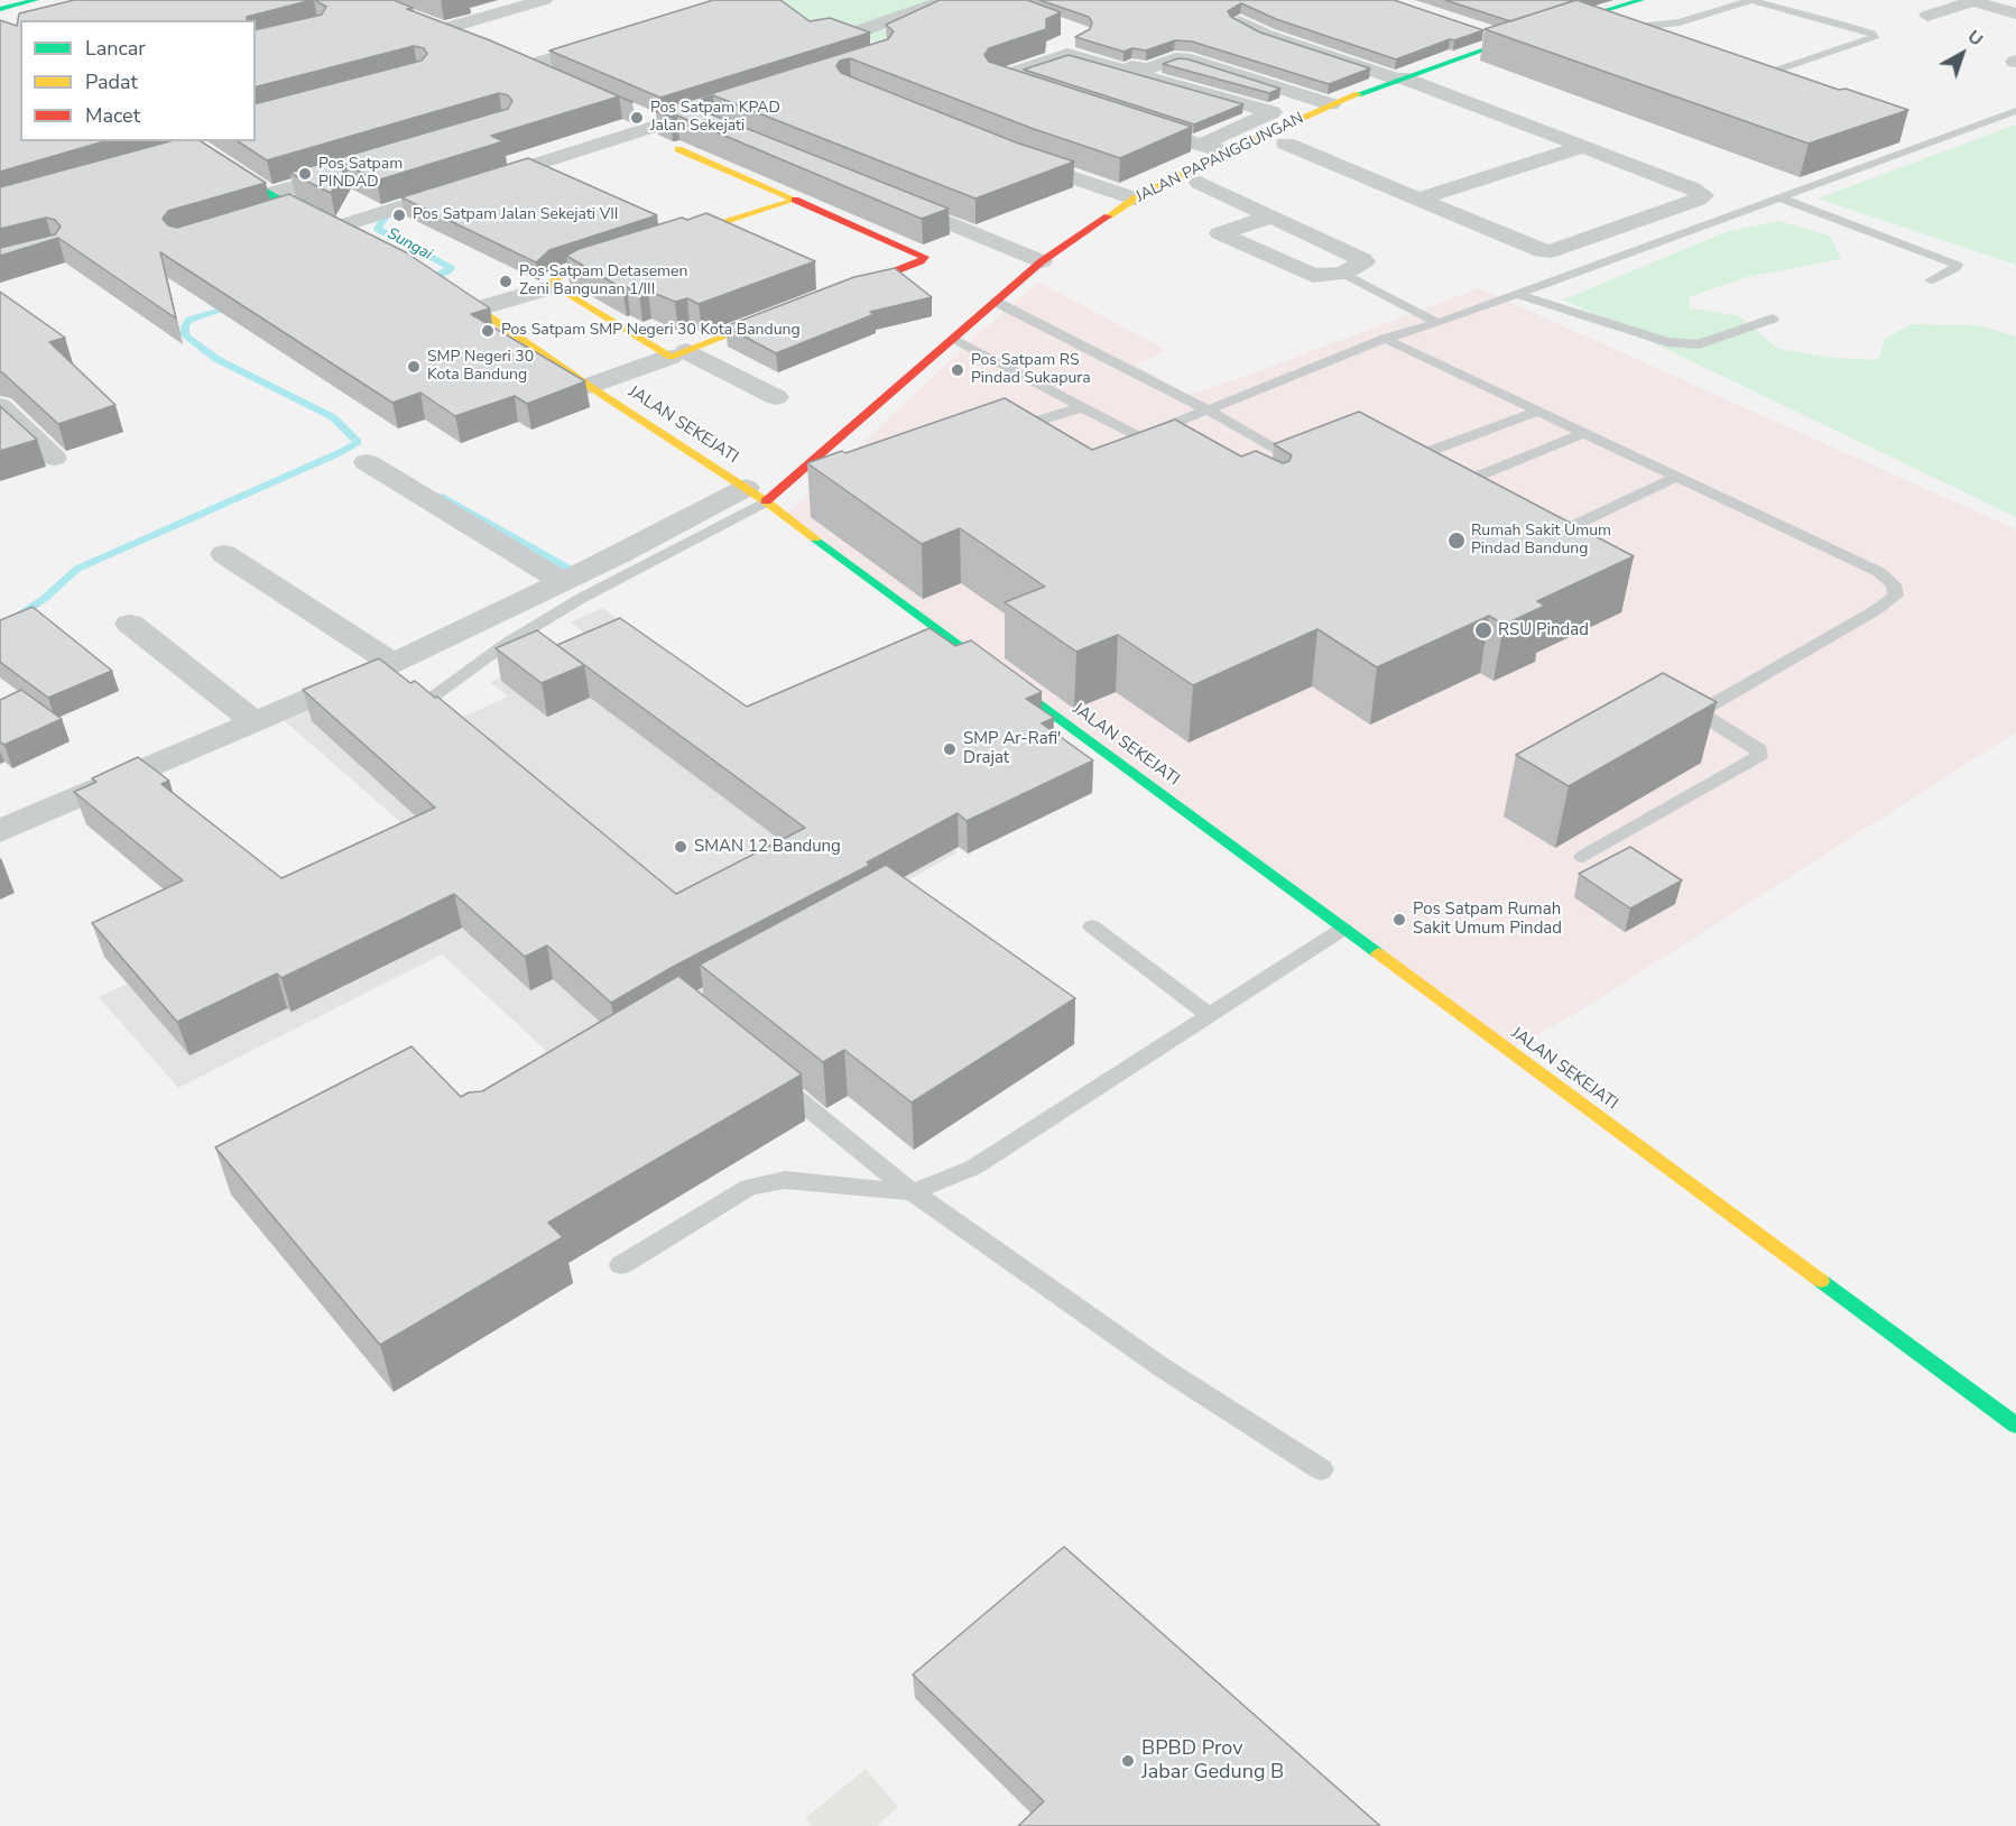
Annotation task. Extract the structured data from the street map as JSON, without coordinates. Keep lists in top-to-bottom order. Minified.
{"streets":{"street":["JALAN PAPANGGUNGAN","JALAN SEKEJATI"]},"crossings":[["JALAN PAPANGGUNGAN","JALAN SEKEJATI"]],"water":["Sungai"],"places":["Pos Satpam KPAD Jalan Sekejati","Pos Satpam PINDAD","Pos Satpam Jalan Sekejati VII","Pos Satpam Detasemen Zeni Bangunan 1/III","Pos Satpam SMP Negeri 30 Kota Bandung","SMP Negeri 30 Kota Bandung","Pos Satpam RS Pindad Sukapura","Rumah Sakit Umum Pindad Bandung","RSU Pindad","SMP Ar-Rafi' Drajat","SMAN 12 Bandung","Pos Satpam Rumah Sakit Umum Pindad","BPBD Prov Jabar Gedung B"],"legend":["Lancar","Padat","Macet"],"north":"top right"}
